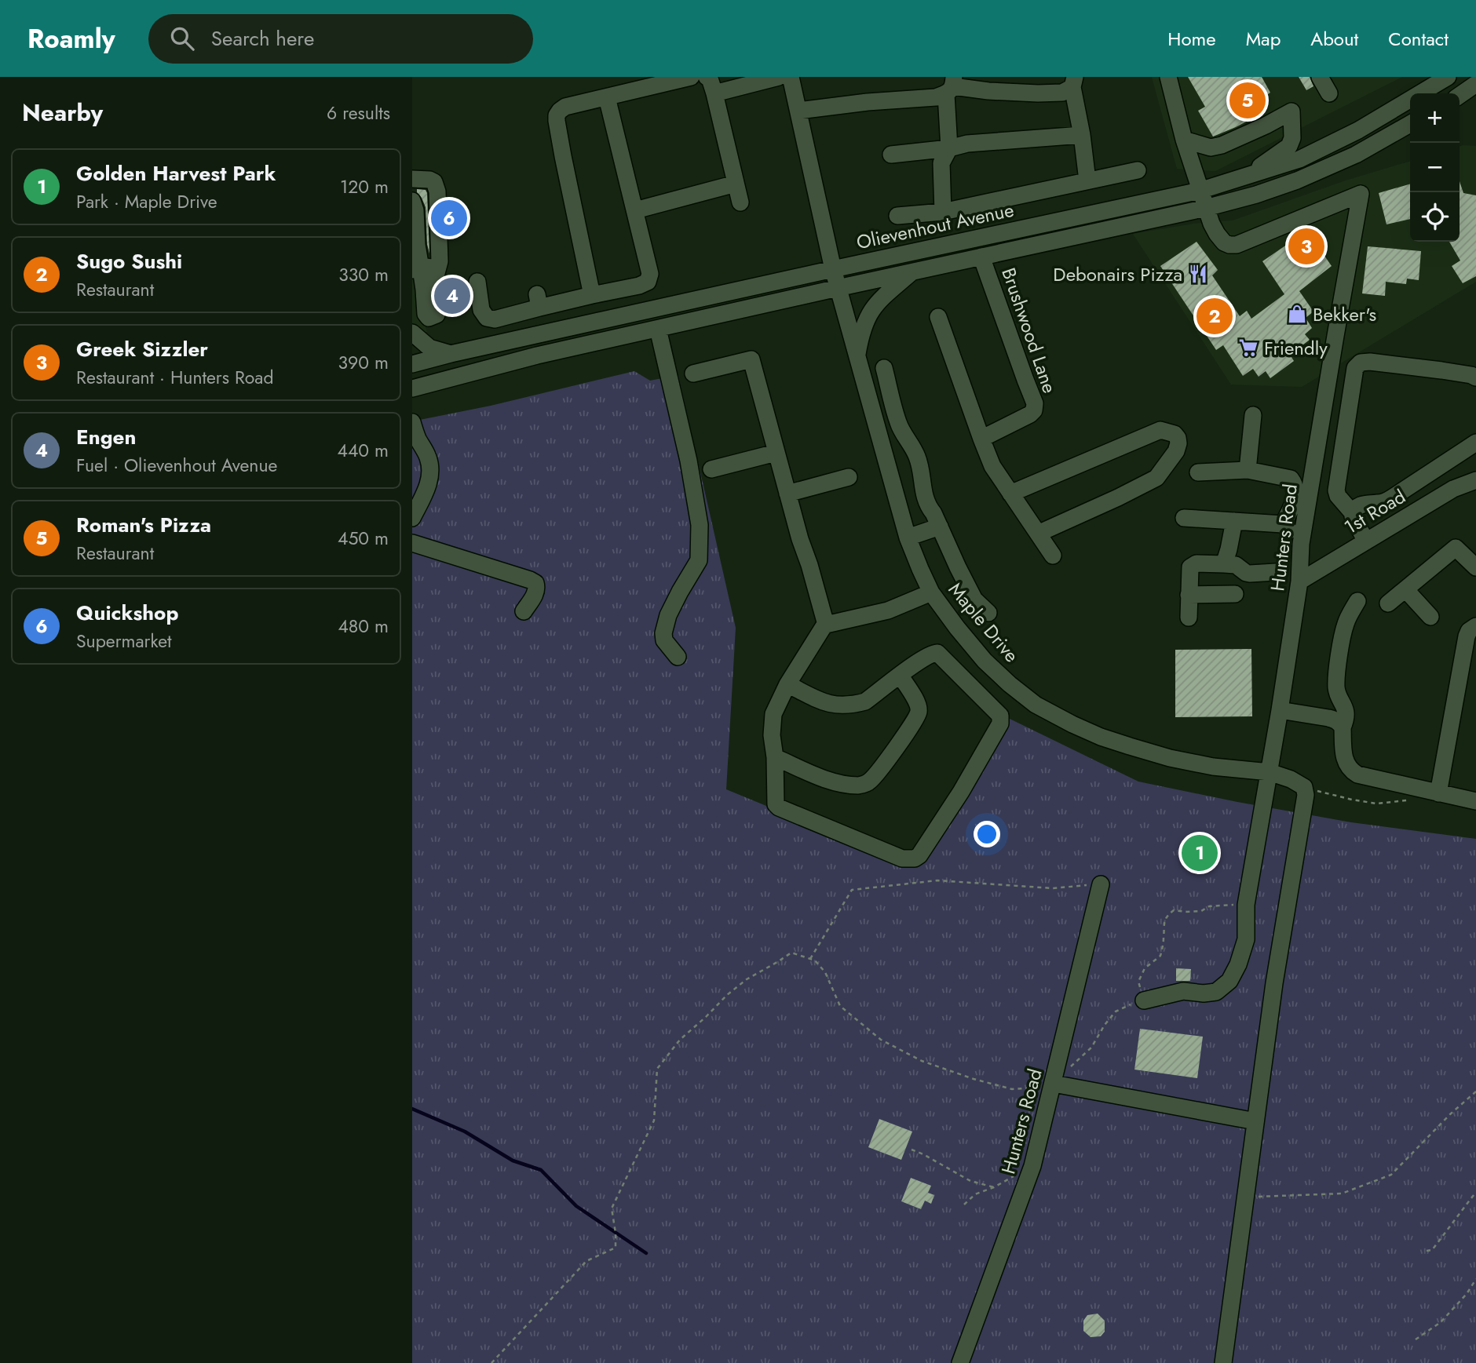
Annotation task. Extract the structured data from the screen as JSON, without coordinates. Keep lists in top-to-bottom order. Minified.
{"streets":{"street":["Olievenhout Avenue","Brushwood Lane","1st Road","Hunters Road","Maple Drive"]},"crossings":[["Olievenhout Avenue","Brushwood Lane"],["Olievenhout Avenue","Hunters Road"],["Olievenhout Avenue","Maple Drive"],["1st Road","Hunters Road"],["Hunters Road","Maple Drive"]],"places":{"restaurant":["Debonairs Pizza"],"shop":["Bekker's"],"supermarket":["Friendly"]},"page":{"header":"Roamly","search":"Search here","nav":["Home","Map","About","Contact"],"heading":["Nearby","6 results"],"pins":["5","6","3","4","2","1"],"map_buttons":["+","−"],"list":[{"mark":"1","name":"Golden Harvest Park","note":"Park · Maple Drive","value":"120 m"},{"mark":"2","name":"Sugo Sushi","note":"Restaurant","value":"330 m"},{"mark":"3","name":"Greek Sizzler","note":"Restaurant · Hunters Road","value":"390 m"},{"mark":"4","name":"Engen","note":"Fuel · Olievenhout Avenue","value":"440 m"},{"mark":"5","name":"Roman's Pizza","note":"Restaurant","value":"450 m"},{"mark":"6","name":"Quickshop","note":"Supermarket","value":"480 m"}]}}
